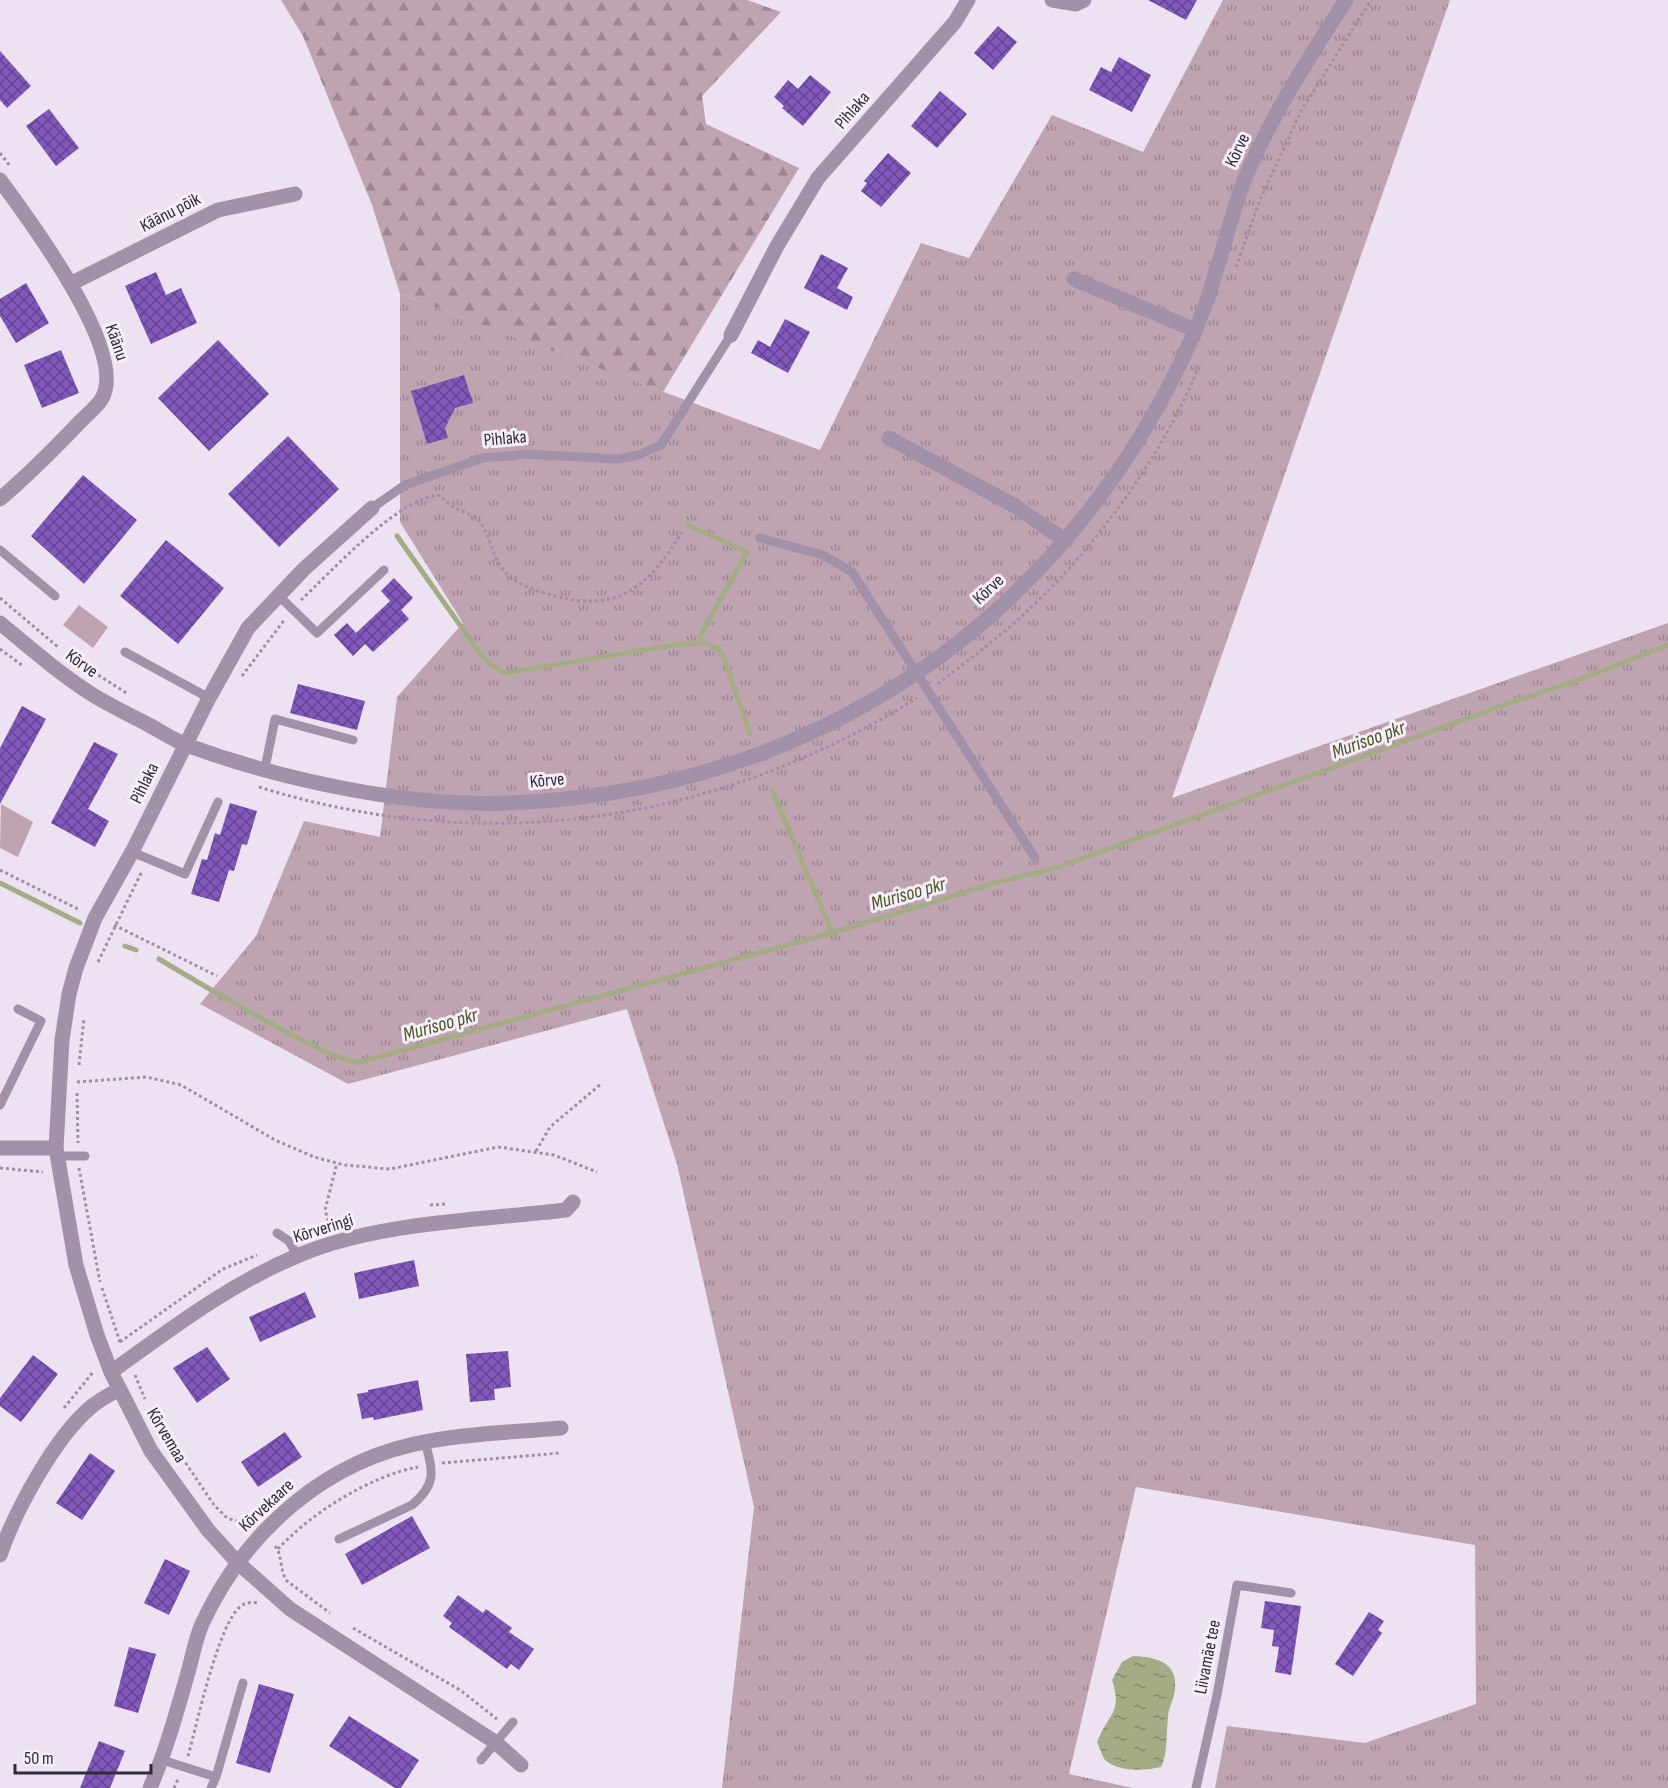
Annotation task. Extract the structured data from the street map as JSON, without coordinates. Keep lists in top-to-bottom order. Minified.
{"streets":{"street":["Pihlaka","Kõrve","Käänu põik","Käänu","Kõrveringi","Kõrvemaa","Kõrvekaare"],"lane":["Liivamäe tee"]},"crossings":[["Pihlaka","Kõrve"],["Pihlaka","Kõrvemaa"],["Käänu põik","Käänu"],["Kõrveringi","Kõrvemaa"],["Kõrvemaa","Kõrvekaare"]],"water":["Murisoo pkr"],"scale_bar":"50 m"}
